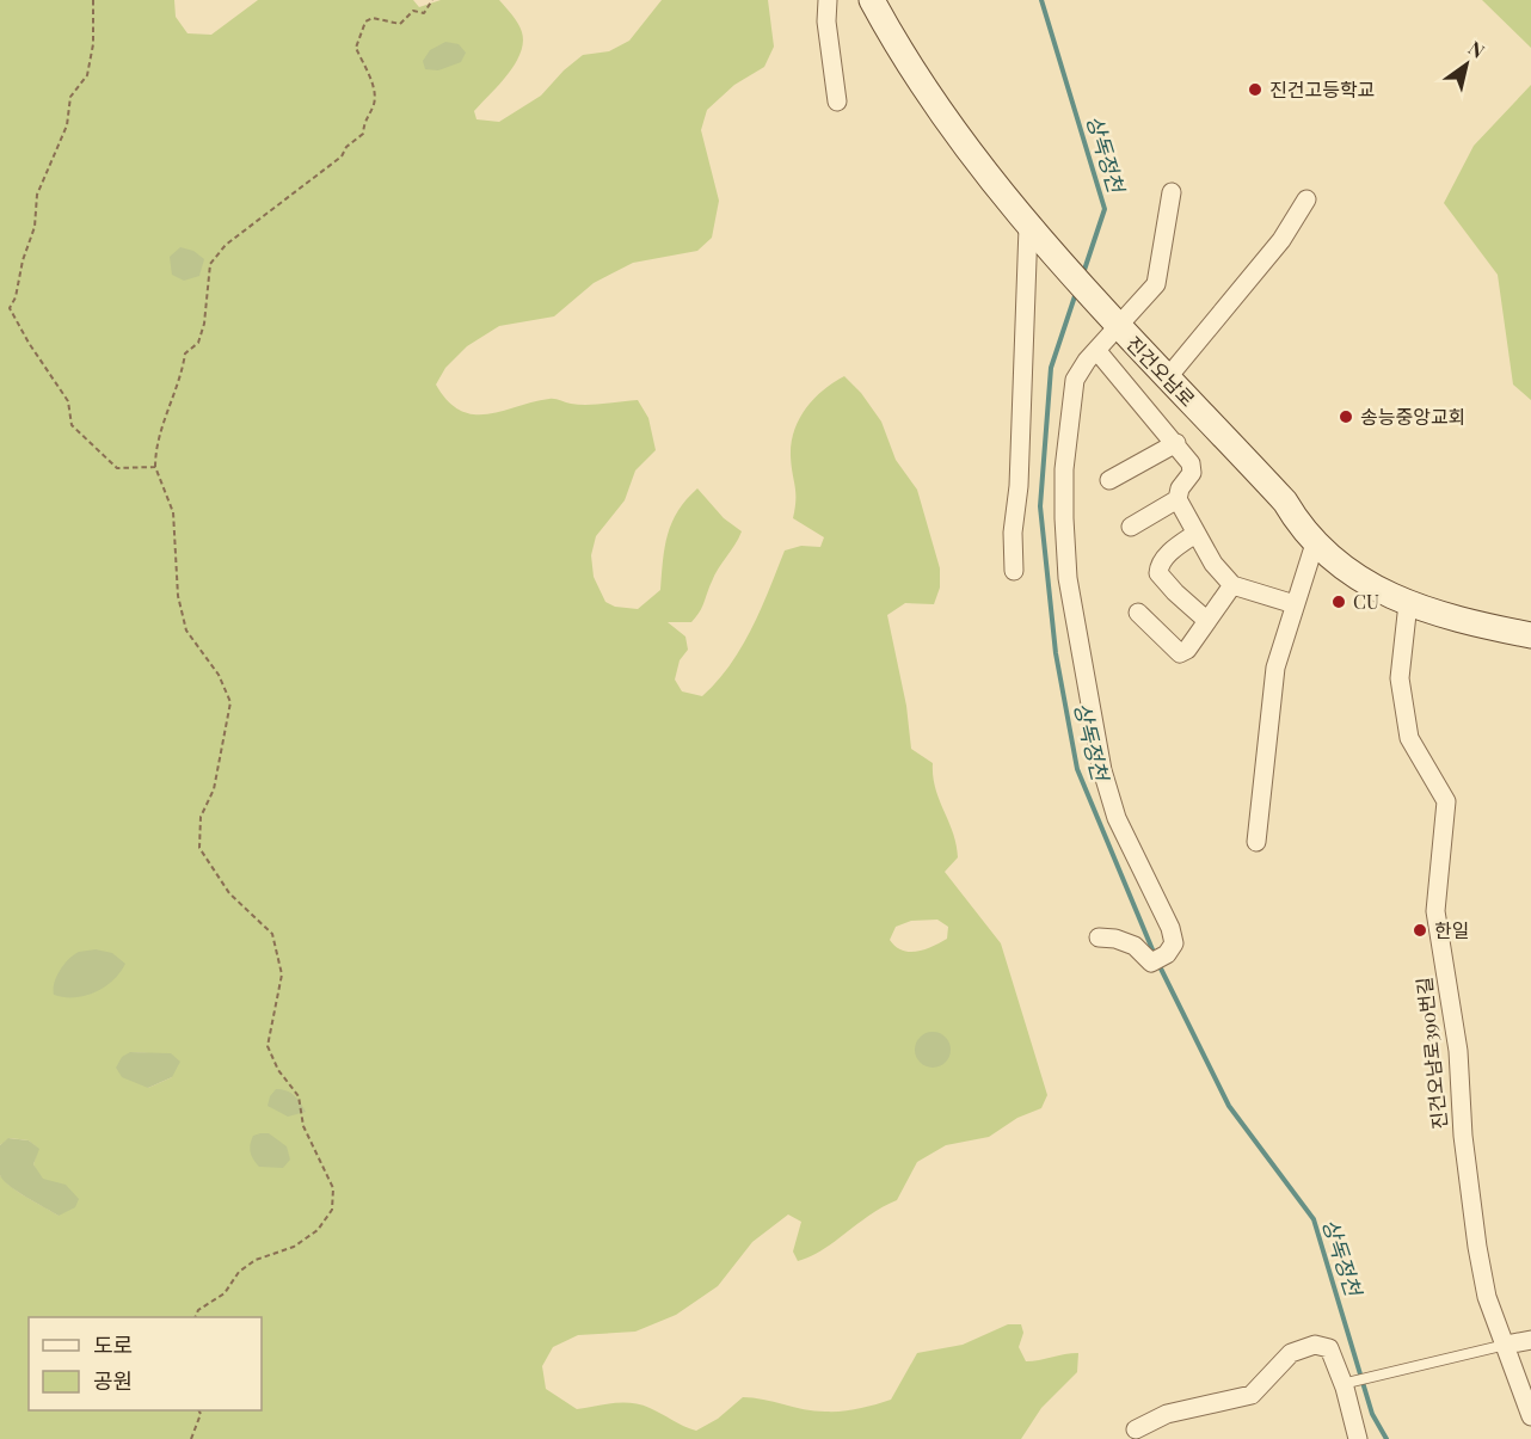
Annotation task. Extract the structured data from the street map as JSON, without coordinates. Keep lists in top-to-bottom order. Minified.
{"streets":{"main road":["진건오남로"],"street":["진건오남로390번길"]},"crossings":[["진건오남로","진건오남로390번길"]],"water":["상독정천"],"places":["진건고등학교","송능중앙교회","CU","한일"],"legend":["도로","공원"],"north":"top right"}
